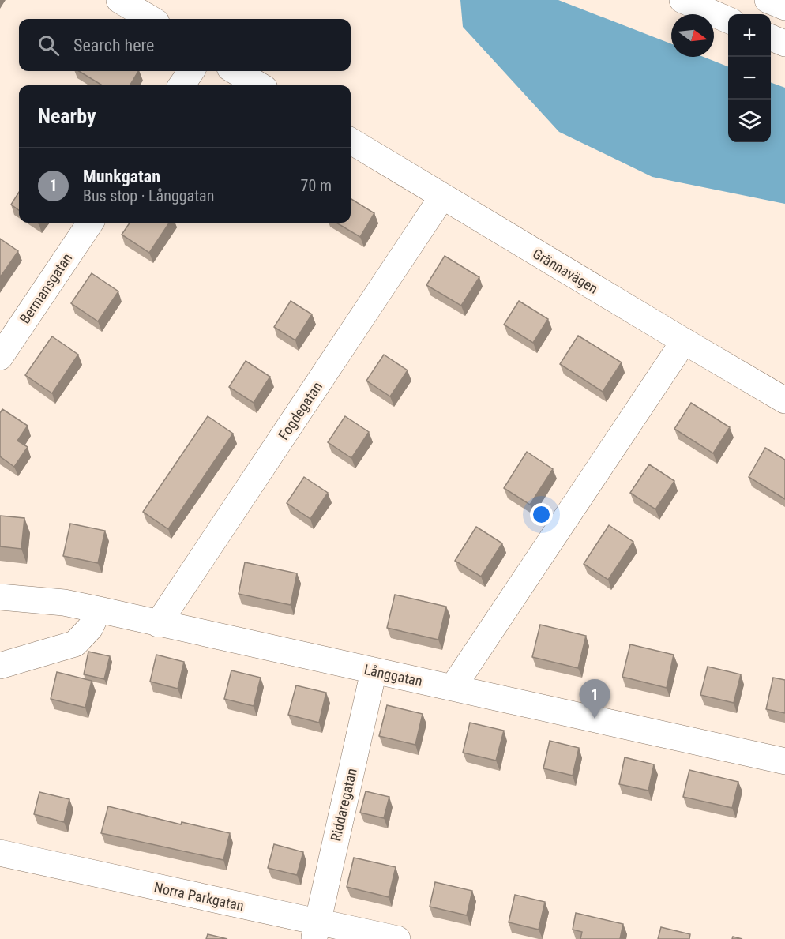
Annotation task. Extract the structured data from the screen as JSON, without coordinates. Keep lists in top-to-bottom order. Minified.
{"streets":{"main road":["Grännavägen","Bermansgatan","Fogdegatan","Långgatan","Riddaregatan","Norra Parkgatan"]},"crossings":[["Grännavägen","Fogdegatan"],["Fogdegatan","Långgatan"],["Långgatan","Riddaregatan"],["Riddaregatan","Norra Parkgatan"]],"north":"right","page":{"map_buttons":["+","−"],"search":"Search here","heading":"Nearby","list":[{"mark":"1","name":"Munkgatan","note":"Bus stop · Långgatan","value":"70 m"}],"pins":"1"}}
